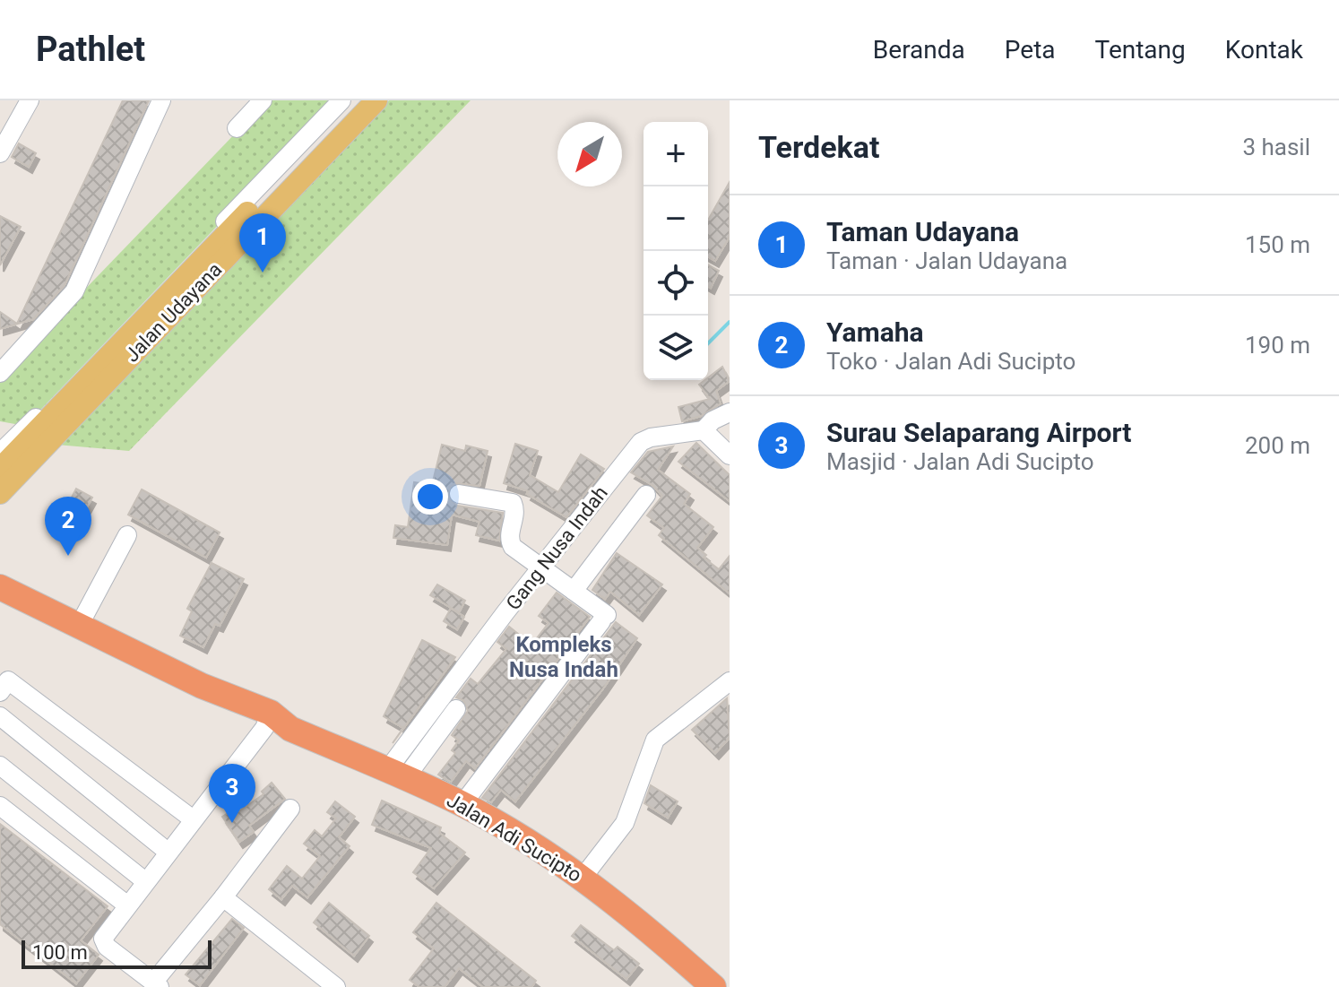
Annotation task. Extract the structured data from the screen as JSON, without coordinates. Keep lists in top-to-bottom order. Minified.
{"streets":{"highway":["Jalan Adi Sucipto"],"main road":["Jalan Udayana"],"street":["Gang Nusa Indah"]},"crossings":[["Gang Nusa Indah","Jalan Adi Sucipto"]],"districts":["Kompleks Nusa Indah"],"scale_bar":"100 m","north":"bottom left","page":{"header":"Pathlet","nav":["Beranda","Peta","Tentang","Kontak"],"heading":["Terdekat","3 hasil"],"map_buttons":["+","−"],"list":[{"mark":"1","name":"Taman Udayana","note":"Taman · Jalan Udayana","value":"150 m"},{"mark":"2","name":"Yamaha","note":"Toko · Jalan Adi Sucipto","value":"190 m"},{"mark":"3","name":"Surau Selaparang Airport","note":"Masjid · Jalan Adi Sucipto","value":"200 m"}],"pins":["1","2","3"],"scale":"100 m"}}
